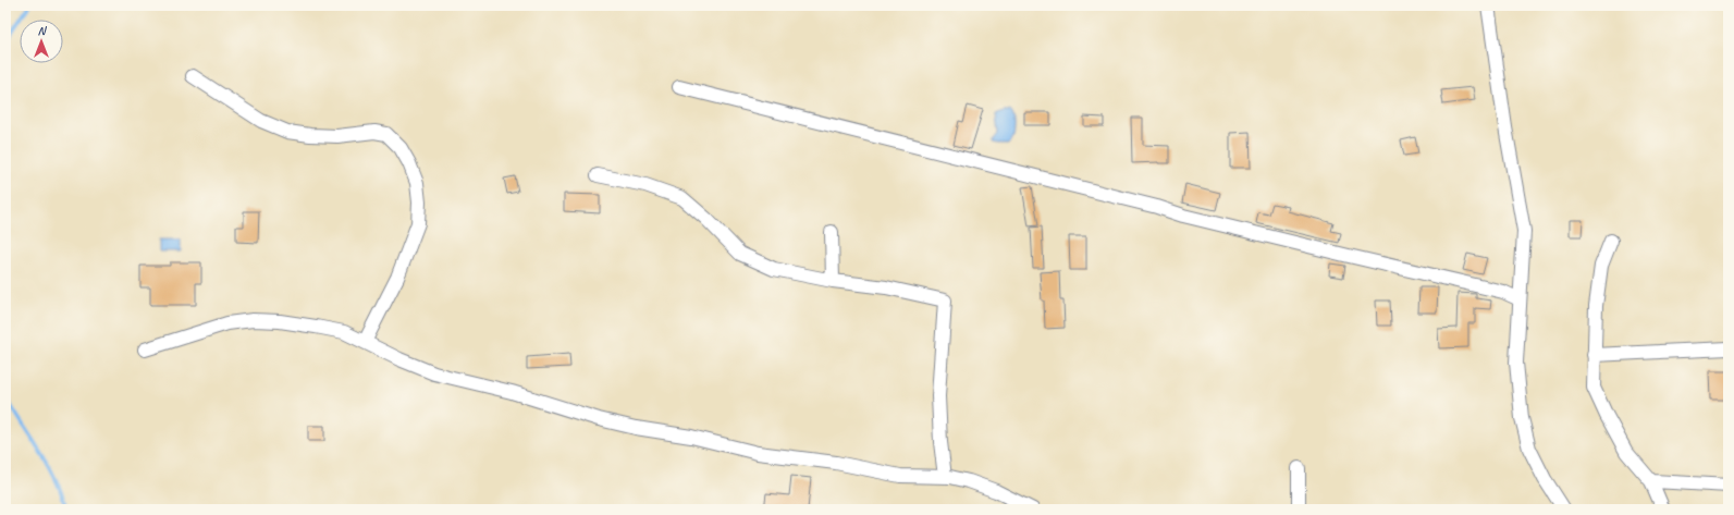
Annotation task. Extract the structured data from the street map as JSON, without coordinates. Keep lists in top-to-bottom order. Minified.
{"north":"top"}
